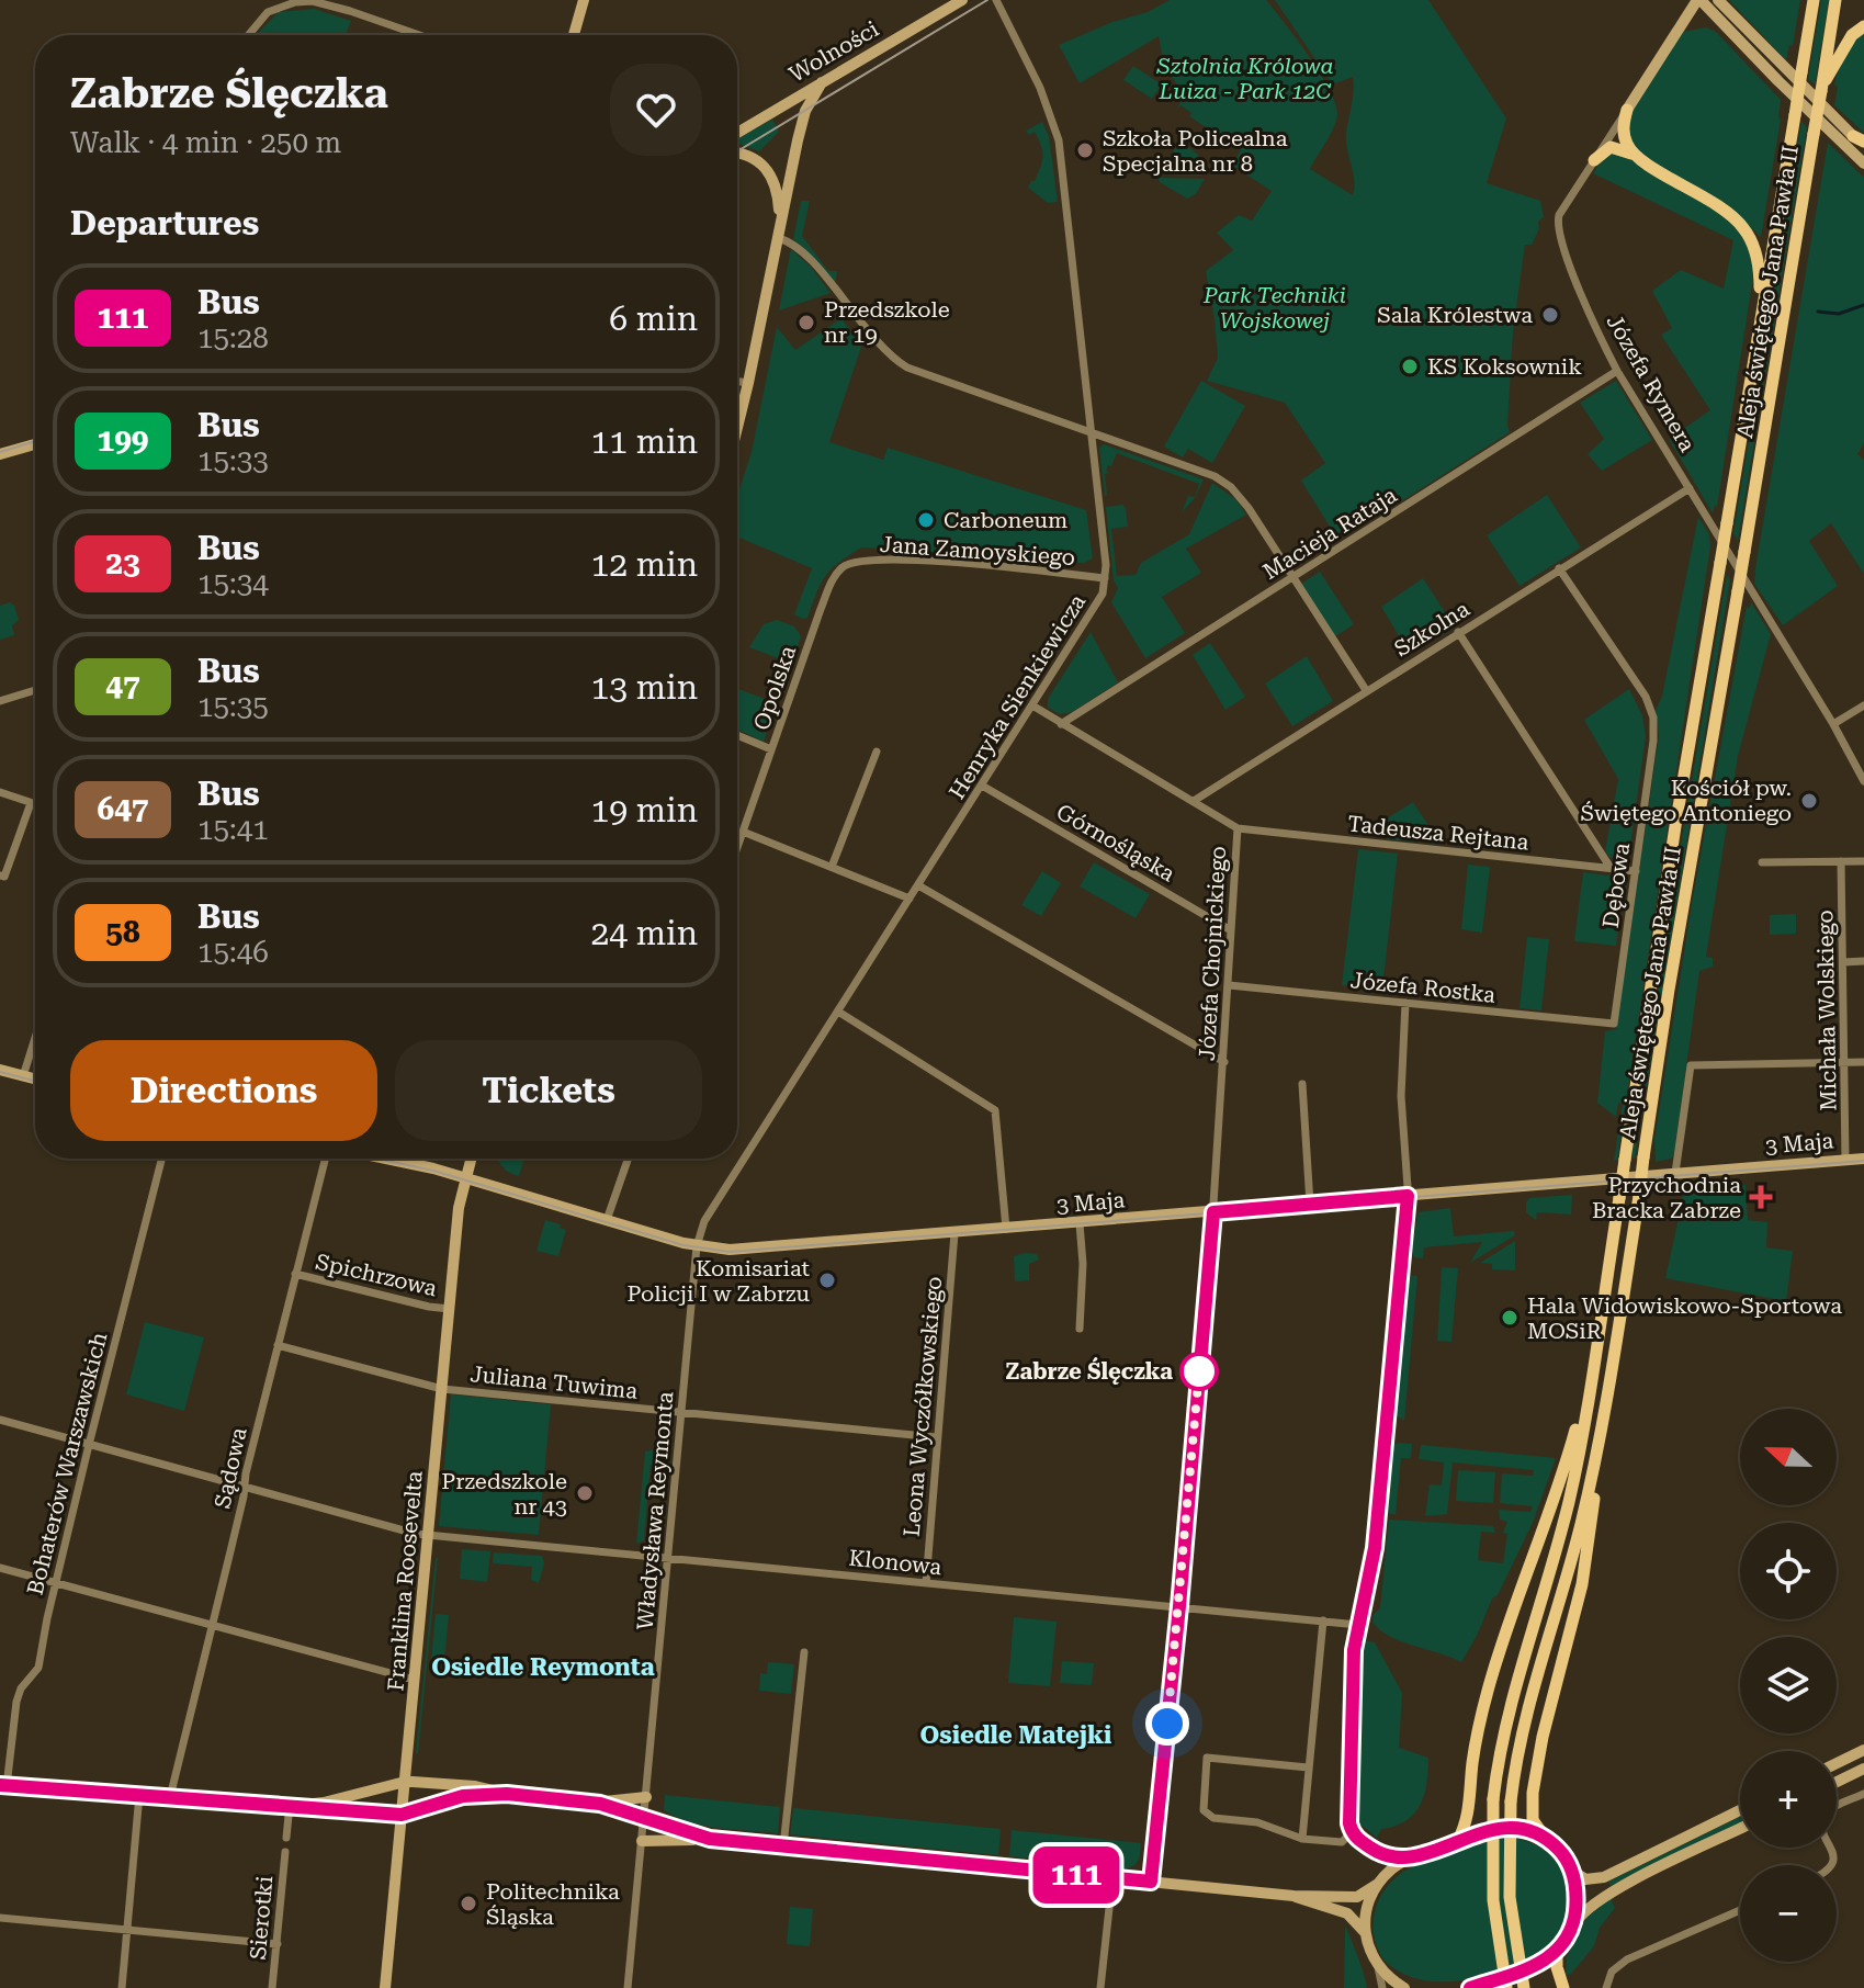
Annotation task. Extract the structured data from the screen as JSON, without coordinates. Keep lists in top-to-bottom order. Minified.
{"streets":{"main road":["Aleja świętego Jana Pawła II"],"street":["Wolności","Józefa Rymera","Macieja Rataja","Jana Zamoyskiego","Szkolna","Opolska","Henryka Sienkiewicza","Tadeusza Rejtana","Górnośląska","Dębowa","Józefa Chojnickiego","Józefa Rostka","Michała Wolskiego","3 Maja","Spichrzowa","Juliana Tuwima","Leona Wyczółkowskiego","Bohaterów Warszawskich","Sądowa","Władysława Reymonta","Klonowa","Franklina Roosevelta","Sierotki"]},"crossings":[["Józefa Rymera","Macieja Rataja"],["Józefa Rymera","Szkolna"],["Macieja Rataja","Józefa Chojnickiego"],["Jana Zamoyskiego","Opolska"],["Jana Zamoyskiego","Henryka Sienkiewicza"],["Szkolna","Dębowa"],["Szkolna","Józefa Chojnickiego"],["Henryka Sienkiewicza","Górnośląska"],["Henryka Sienkiewicza","Józefa Chojnickiego"],["Henryka Sienkiewicza","3 Maja"],["Henryka Sienkiewicza","Władysława Reymonta"],["Tadeusza Rejtana","Dębowa"],["Tadeusza Rejtana","Józefa Chojnickiego"],["Górnośląska","Józefa Chojnickiego"],["Dębowa","Józefa Rostka"],["Józefa Chojnickiego","Józefa Rostka"],["Józefa Chojnickiego","3 Maja"],["Józefa Chojnickiego","Klonowa"],["Michała Wolskiego","3 Maja"],["3 Maja","Leona Wyczółkowskiego"],["3 Maja","Władysława Reymonta"],["3 Maja","Franklina Roosevelta"],["Spichrzowa","Sądowa"],["Spichrzowa","Franklina Roosevelta"],["Juliana Tuwima","Leona Wyczółkowskiego"],["Juliana Tuwima","Sądowa"],["Juliana Tuwima","Władysława Reymonta"],["Juliana Tuwima","Franklina Roosevelta"],["Leona Wyczółkowskiego","Klonowa"],["Bohaterów Warszawskich","Klonowa"],["Sądowa","Klonowa"],["Władysława Reymonta","Klonowa"],["Klonowa","Franklina Roosevelta"]],"districts":["Osiedle Reymonta","Osiedle Matejki"],"parks":["Sztolnia Królowa Luiza - Park 12C","Park Techniki Wojskowej"],"places":{"other":["Szkoła Policealna Specjalna nr 8","Sala Królestwa","Przedszkole nr 19","KS Koksownik","Carboneum","Kościół pw. Świętego Antoniego","Komisariat Policji I w Zabrzu","Hala Widowiskowo-Sportowa MOSiR","Zabrze Ślęczka","Przedszkole nr 43","Politechnika Śląska"],"health":["Przychodnia Bracka Zabrze"]},"lines":["bus line 111"],"north":"left","page":{"on_map":"111","heading":[["Zabrze Ślęczka","Walk · 4 min · 250 m"],"Departures"],"list":[{"mark":"111","name":"Bus","note":"15:28","value":"6 min"},{"mark":"199","name":"Bus","note":"15:33","value":"11 min"},{"mark":"23","name":"Bus","note":"15:34","value":"12 min"},{"mark":"47","name":"Bus","note":"15:35","value":"13 min"},{"mark":"647","name":"Bus","note":"15:41","value":"19 min"},{"mark":"58","name":"Bus","note":"15:46","value":"24 min"}],"buttons":["Directions","Tickets"],"map_buttons":["+","−"]}}
